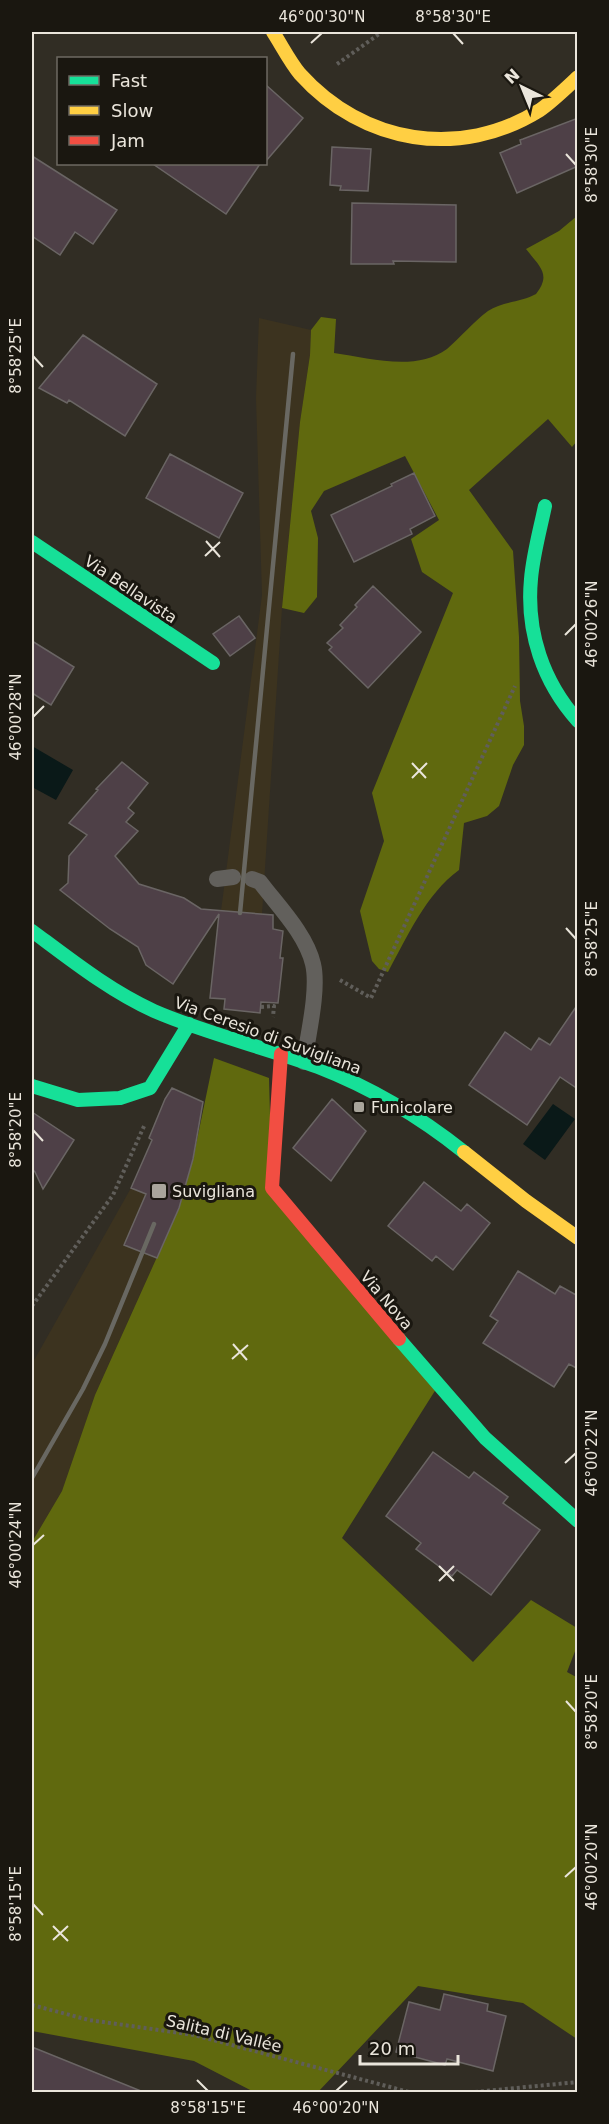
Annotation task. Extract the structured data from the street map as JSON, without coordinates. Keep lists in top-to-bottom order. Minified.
{"streets":{"street":["Via Bellavista","Via Ceresio di Suvigliana","Via Nova"],"path":["Salita di Vallée"]},"crossings":[["Via Ceresio di Suvigliana","Via Nova"]],"places":{"transit":["Funicolare","Suvigliana"]},"legend":["Fast","Slow","Jam"],"scale_bar":"20 m","north":"top left","coordinates":["46°00'30\"N","8°58'30\"E","8°58'25\"E","46°00'26\"N","46°00'28\"N","8°58'20\"E","46°00'22\"N","46°00'24\"N","46°00'20\"N","8°58'15\"E"]}
